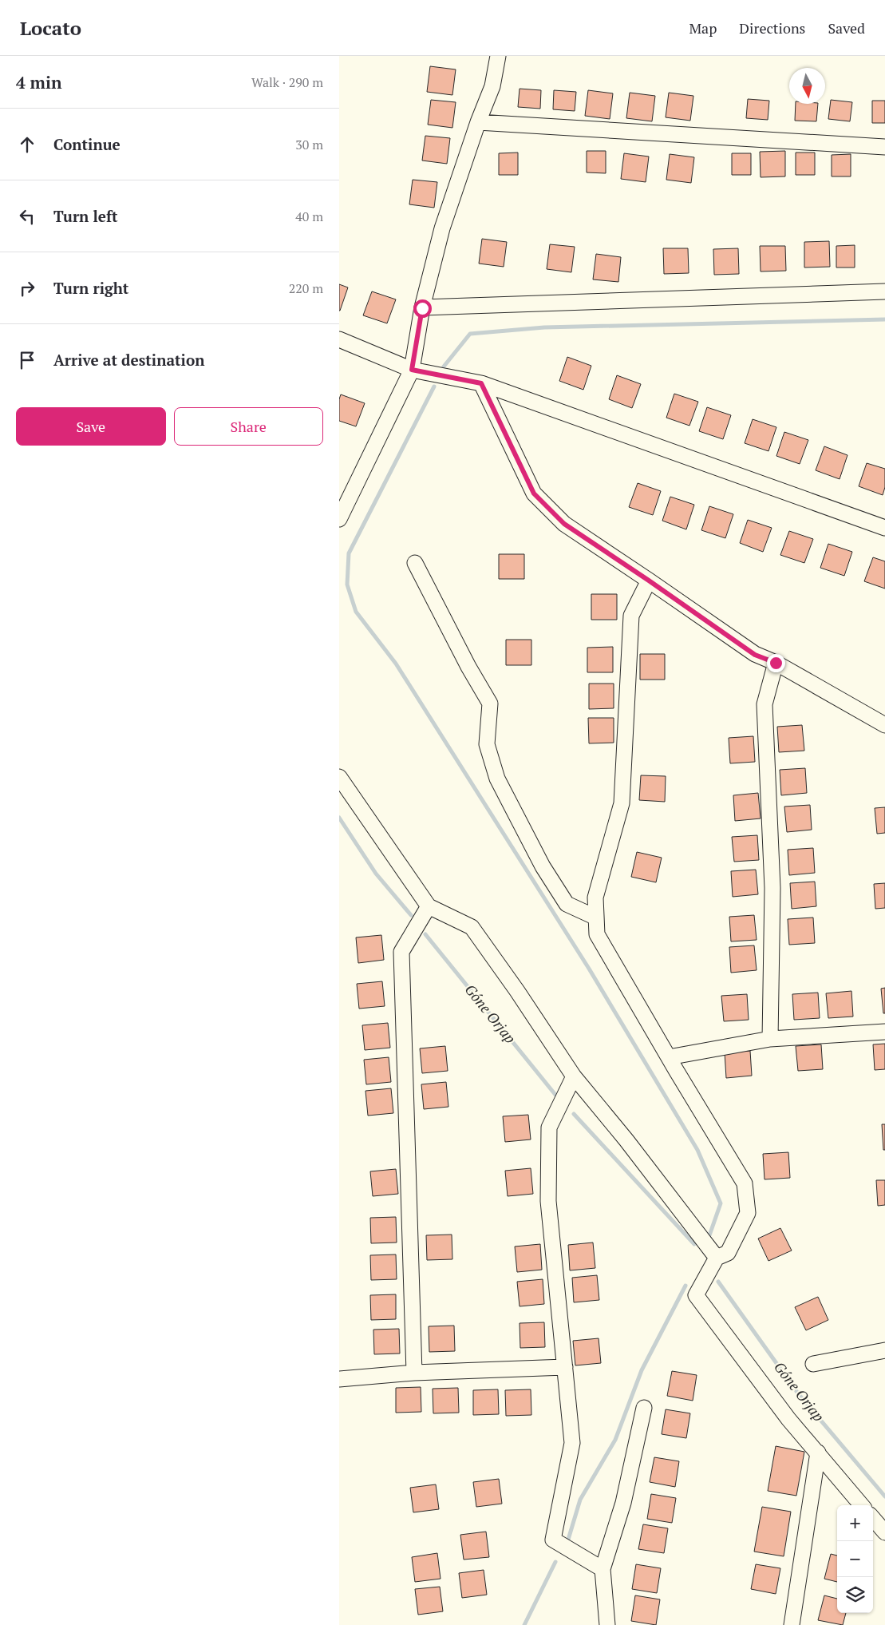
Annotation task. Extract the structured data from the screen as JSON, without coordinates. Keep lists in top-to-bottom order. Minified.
{"water":["Góne Orjap"],"north":"bottom","page":{"header":"Locato","nav":["Map","Directions","Saved"],"heading":["4 min","Walk · 290 m"],"list":[["Continue","30 m"],["Turn left","40 m"],["Turn right","220 m"],"Arrive at destination"],"buttons":["Save","Share"],"map_buttons":["+","−"]}}
